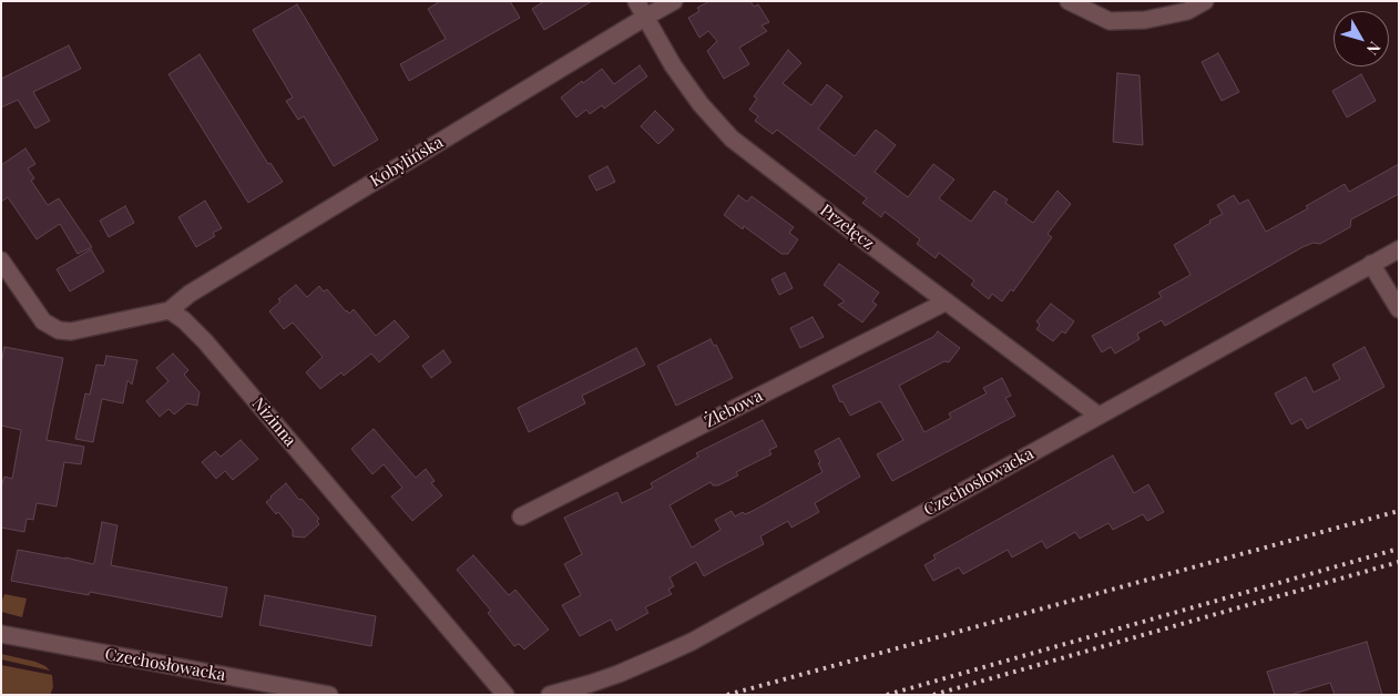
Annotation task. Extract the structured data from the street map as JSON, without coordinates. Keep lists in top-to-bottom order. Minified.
{"streets":{"street":["Kobylińska","Przełęcz","Żlebowa","Nizinna","Czechosłowacka"]},"crossings":[["Kobylińska","Przełęcz"],["Kobylińska","Nizinna"],["Przełęcz","Żlebowa"],["Przełęcz","Czechosłowacka"]],"north":"bottom right"}
